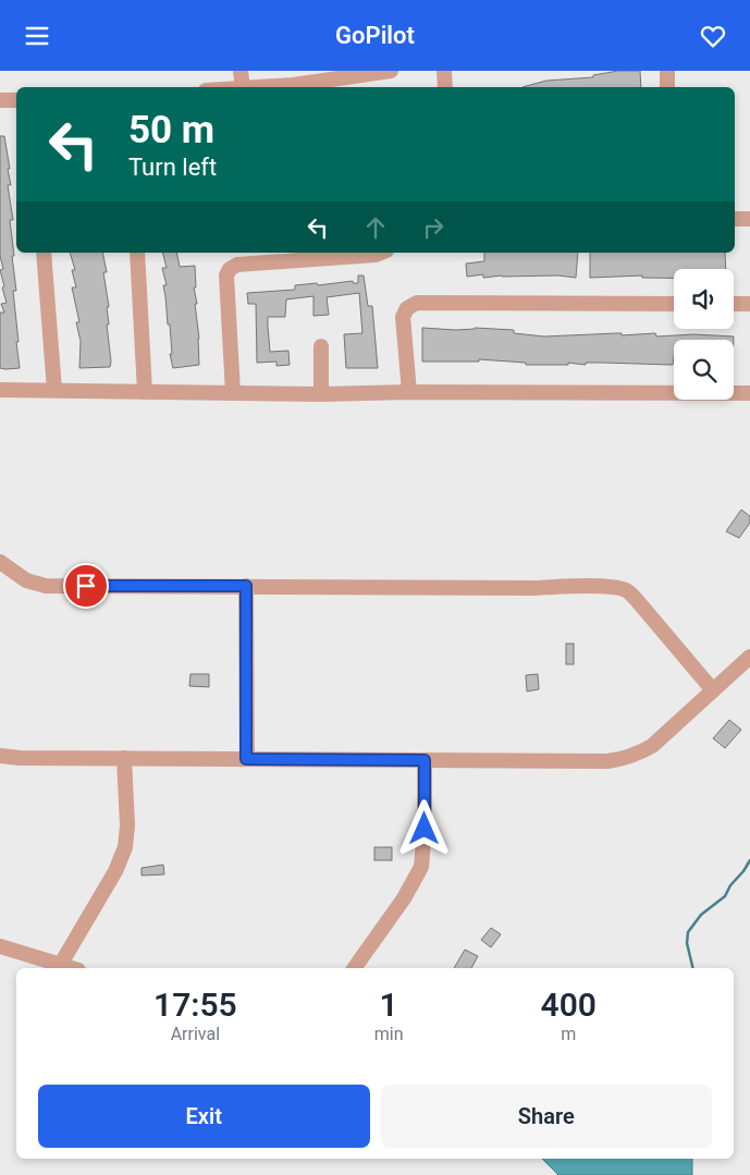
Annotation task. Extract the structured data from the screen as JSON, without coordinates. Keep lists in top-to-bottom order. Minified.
{"page":{"header":"GoPilot","turn":["50 m","Turn left"],"eta":["17:55","Arrival","1","min","400","m"],"buttons":["Exit","Share"]}}
